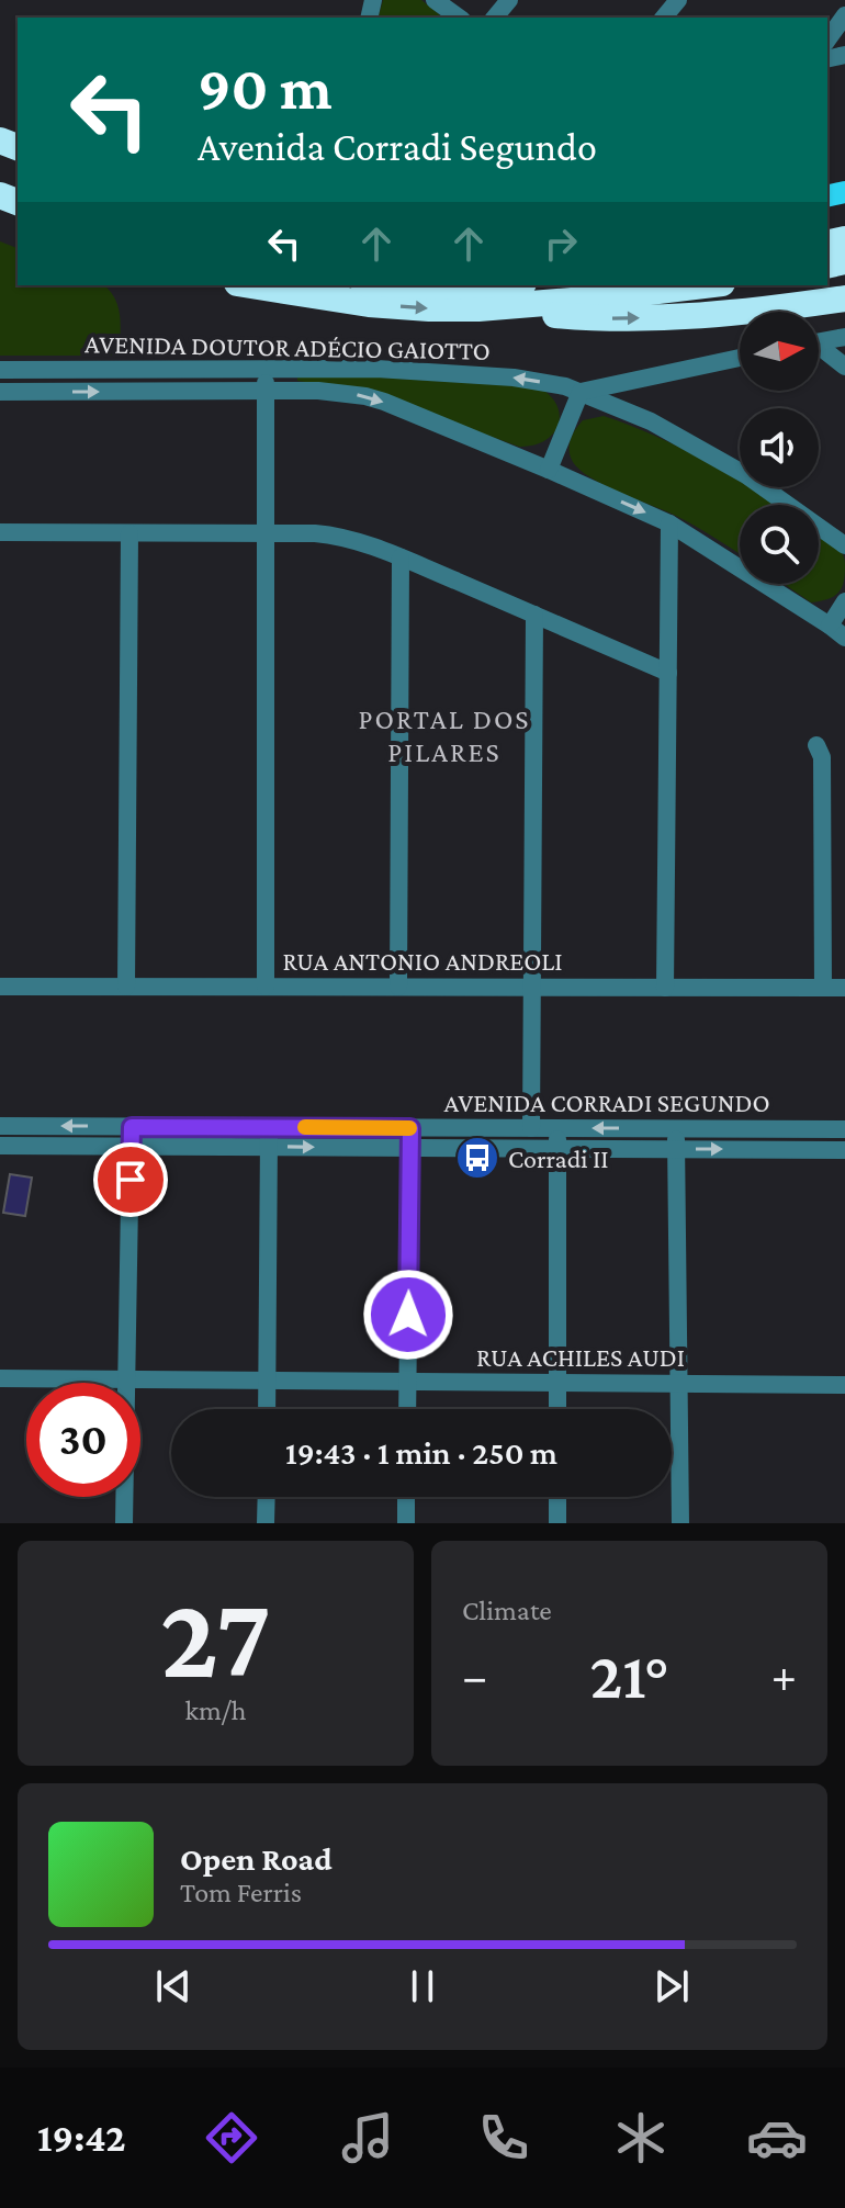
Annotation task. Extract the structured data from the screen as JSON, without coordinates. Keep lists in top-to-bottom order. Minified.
{"streets":{"street":["AVENIDA DOUTOR ADÉCIO GAIOTTO","RUA ANTONIO ANDREOLI","AVENIDA CORRADI SEGUNDO","RUA ACHILES AUDI"]},"districts":["PORTAL DOS PILARES"],"places":{"bus stop":["Corradi II"]},"north":"right","page":{"turn":["90 m","Avenida Corradi Segundo"],"limit":"30","trip":"19:43 · 1 min · 250 m","tile":[["27","km/h"],"Climate"],"heat":["−","21°","+"],"song":["Open Road","Tom Ferris"],"tabs":"19:42"}}
